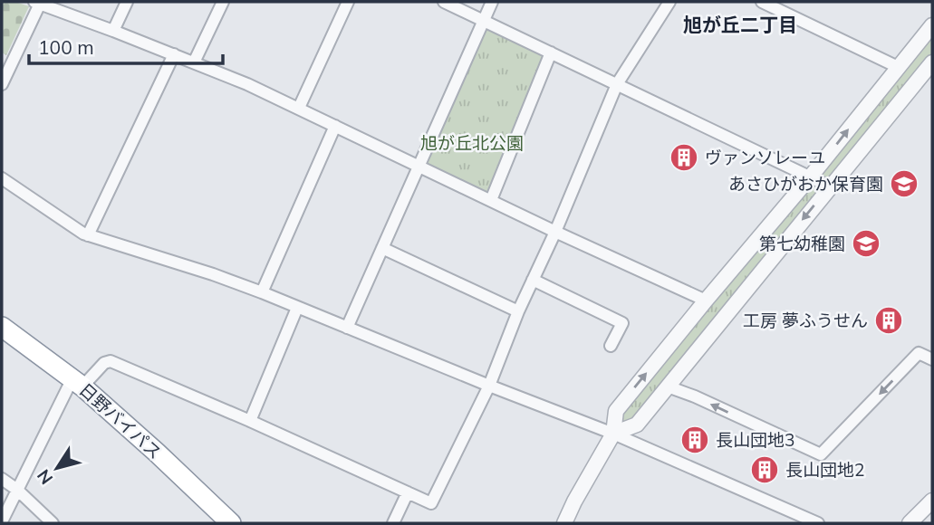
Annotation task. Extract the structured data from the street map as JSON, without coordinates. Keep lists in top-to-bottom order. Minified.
{"streets":{"highway":["日野バイパス"]},"districts":["旭が丘二丁目"],"parks":["旭が丘北公園"],"places":{"building":["ヴァンソレーユ","工房 夢ふうせん","長山団地3","長山団地2"],"school or university":["あさひがおか保育園","第七幼稚園"]},"scale_bar":"100 m","north":"bottom left"}
